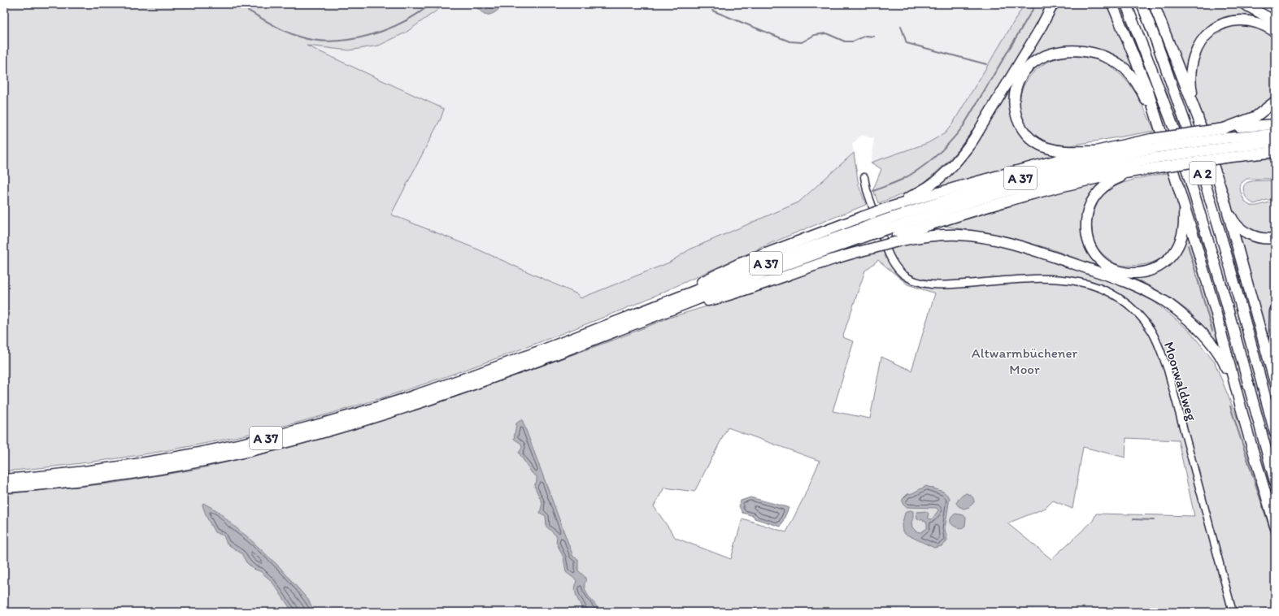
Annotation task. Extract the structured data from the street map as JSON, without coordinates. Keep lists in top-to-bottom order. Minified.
{"streets":{"highway":["A 2","A 37"],"street":["Moorwaldweg"]},"parks":["Altwarmbüchener Moor"]}
